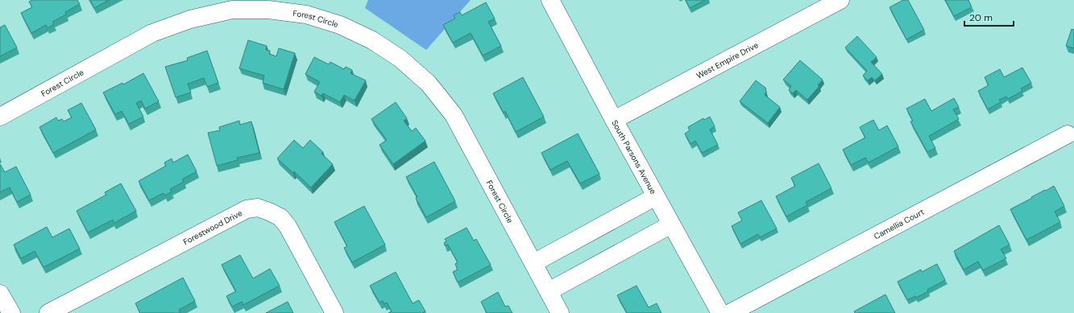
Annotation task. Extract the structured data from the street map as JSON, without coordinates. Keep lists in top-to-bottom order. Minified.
{"streets":{"street":["Forest Circle","West Empire Drive","South Parsons Avenue","Camellia Court","Forestwood Drive"]},"crossings":[["West Empire Drive","South Parsons Avenue"]],"scale_bar":"20 m"}
